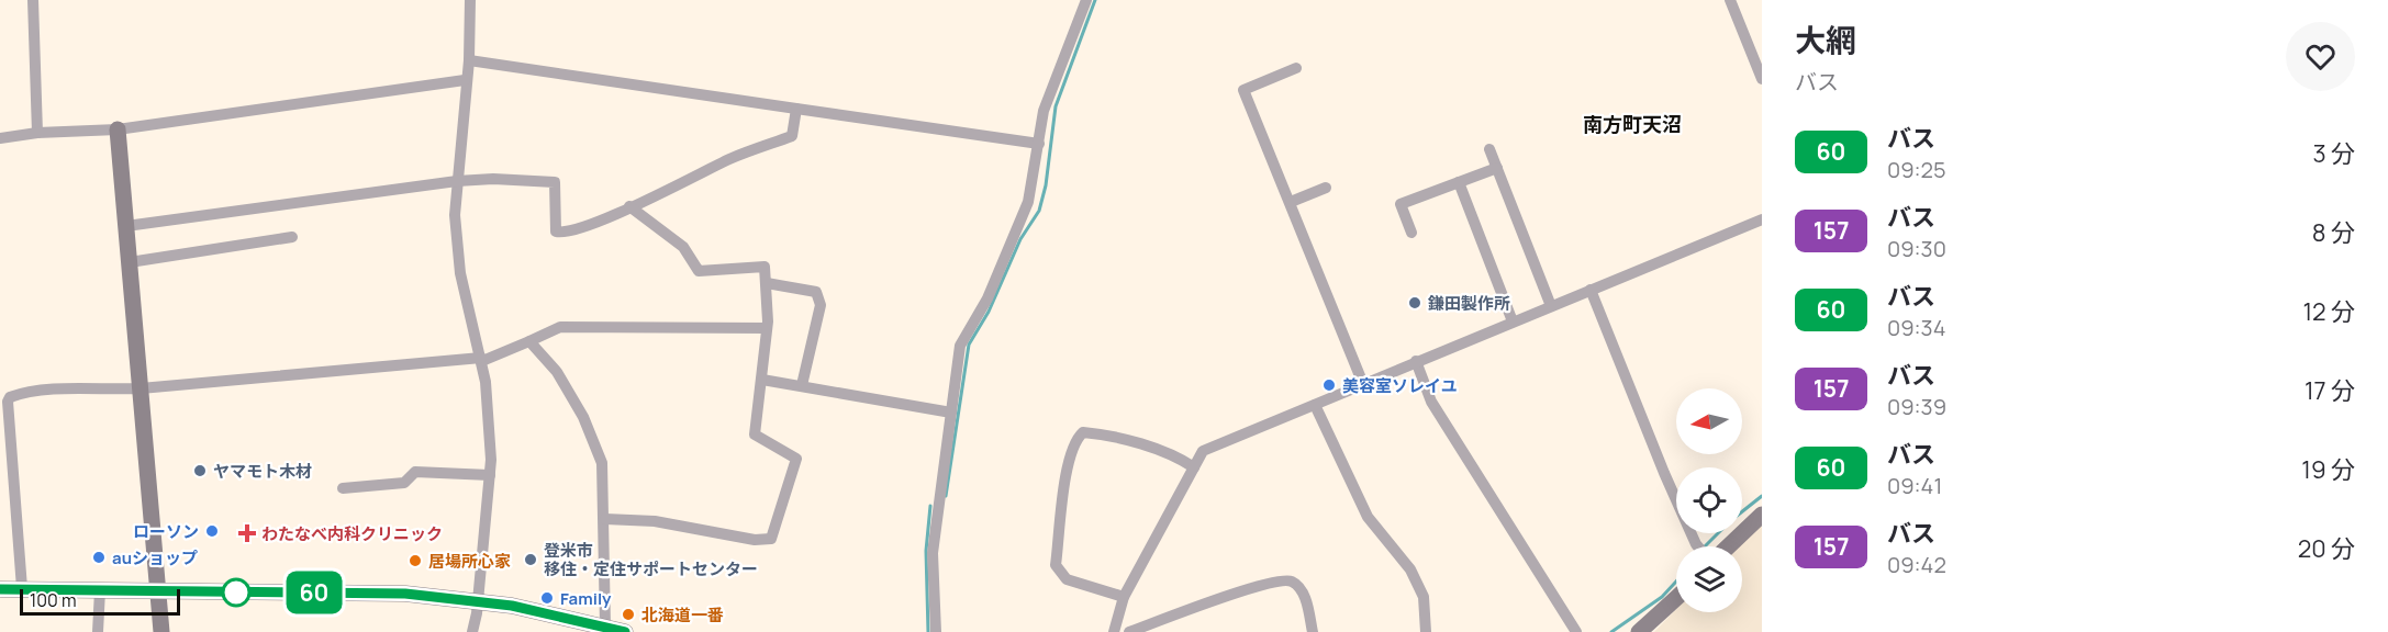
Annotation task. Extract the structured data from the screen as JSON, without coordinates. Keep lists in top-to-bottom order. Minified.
{"districts":["南方町天沼"],"places":{"other":["鎌田製作所","美容室ソレイユ","ヤマモト木材","ローソン","auショップ","登米市 移住・定住サポートセンター","居場所心家","Family","北海道一番"],"health":["わたなべ内科クリニック"]},"lines":["bus line 60"],"scale_bar":"100 m","north":"left","page":{"on_map":"60","heading":["大網","バス"],"list":[{"mark":"60","name":"バス","note":"09:25","value":"3 分"},{"mark":"157","name":"バス","note":"09:30","value":"8 分"},{"mark":"60","name":"バス","note":"09:34","value":"12 分"},{"mark":"157","name":"バス","note":"09:39","value":"17 分"},{"mark":"60","name":"バス","note":"09:41","value":"19 分"},{"mark":"157","name":"バス","note":"09:42","value":"20 分"}],"scale":"100 m"}}
